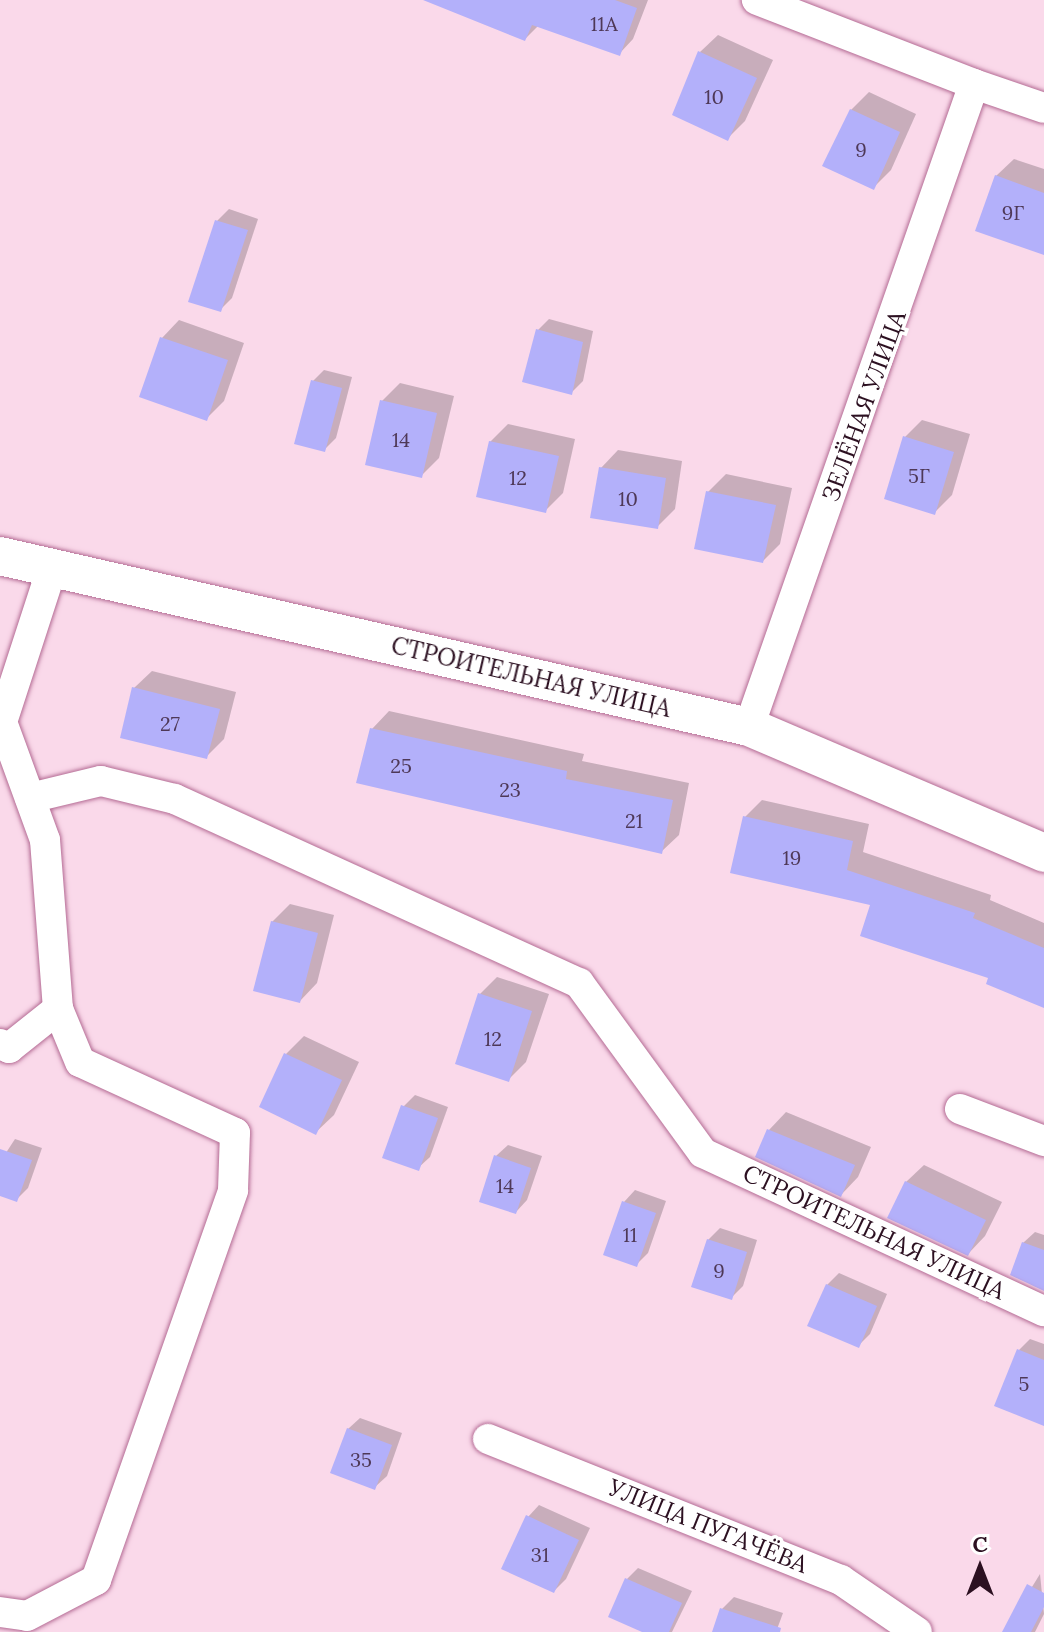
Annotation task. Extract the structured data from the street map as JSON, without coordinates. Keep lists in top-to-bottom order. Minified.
{"streets":{"street":["ЗЕЛЁНАЯ УЛИЦА","СТРОИТЕЛЬНАЯ УЛИЦА","УЛИЦА ПУГАЧЁВА"]},"crossings":[["ЗЕЛЁНАЯ УЛИЦА","СТРОИТЕЛЬНАЯ УЛИЦА"]],"house_numbers":["11А","10","9","9Г","14","5Г","12","10","27","25","23","21","19","12","14","11","9","5","35","31"],"north":"top"}
